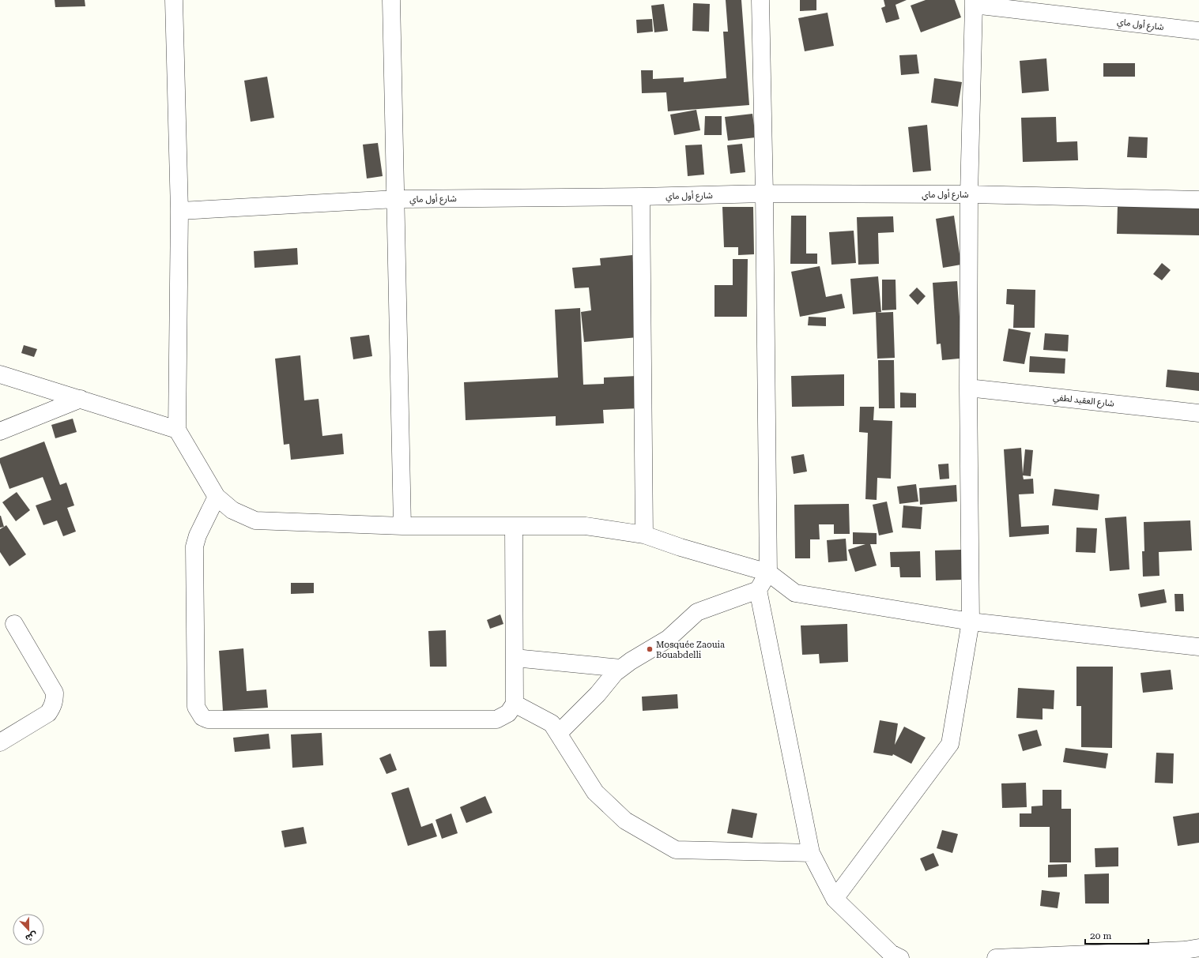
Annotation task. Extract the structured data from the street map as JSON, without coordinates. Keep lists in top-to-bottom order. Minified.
{"streets":{"street":["شارع أول ماي","شارع العقيد لطفي"]},"places":["Mosquée Zaouia Bouabdelli"],"scale_bar":"20 m","north":"bottom"}
